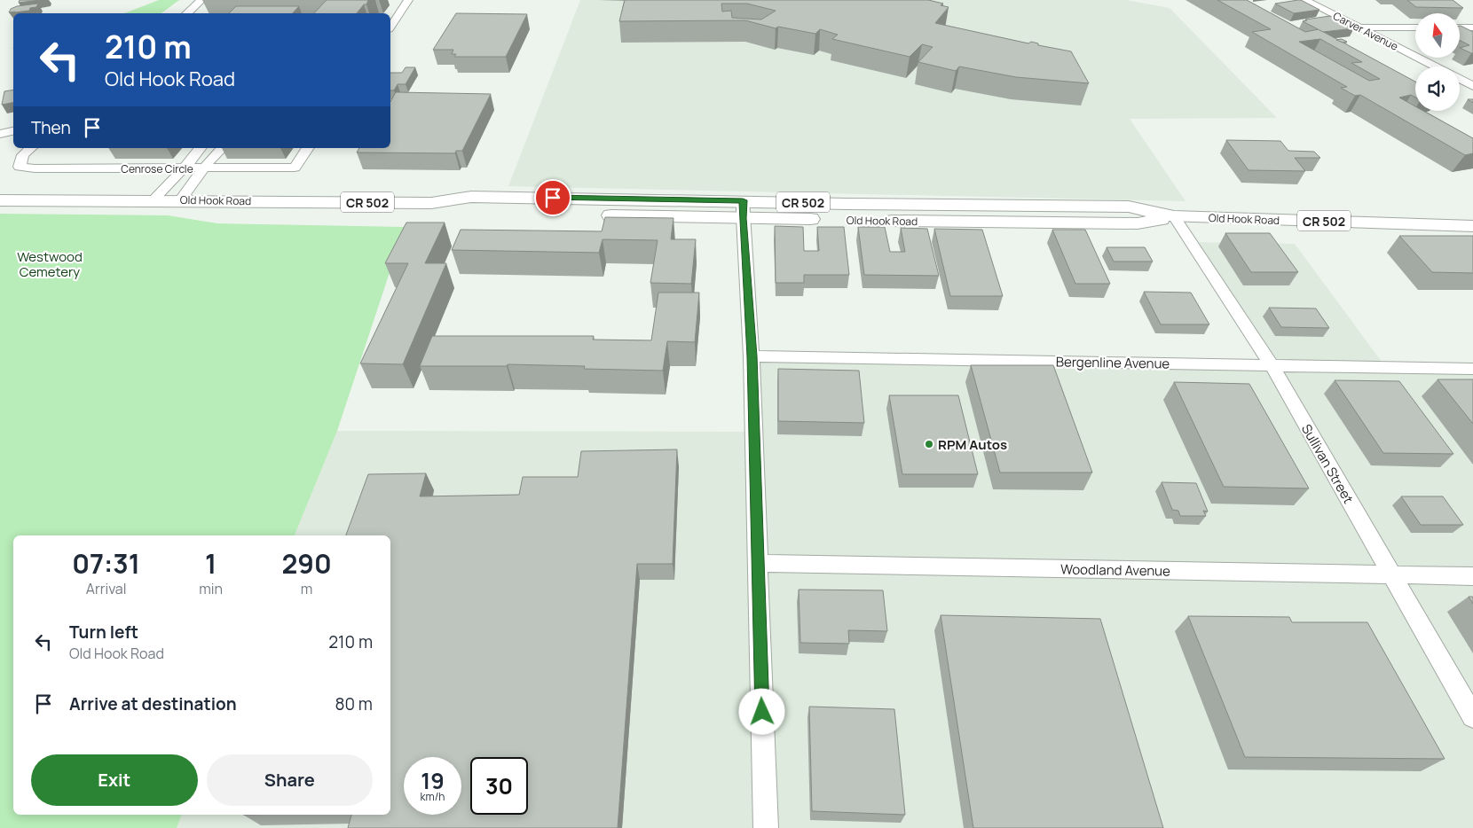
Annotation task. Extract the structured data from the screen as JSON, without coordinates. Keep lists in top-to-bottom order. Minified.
{"streets":{"main road":["Old Hook Road","CR 502"],"street":["Carver Avenue","Cenrose Circle","Bergenline Avenue","Sullivan Street","Woodland Avenue"]},"crossings":[["Old Hook Road","Sullivan Street"],["Bergenline Avenue","Sullivan Street"],["Sullivan Street","Woodland Avenue"]],"parks":["Westwood Cemetery"],"places":["RPM Autos"],"north":"top","page":{"turn":["210 m","Old Hook Road"],"then":"Then","eta":["07:31","Arrival","1","min","290","m"],"list":[{"name":"Turn left","note":"Old Hook Road","value":"210 m"},{"name":"Arrive at destination","value":"80 m"}],"buttons":["Exit","Share"],"speed":"19 km/h","limit":"30"}}
